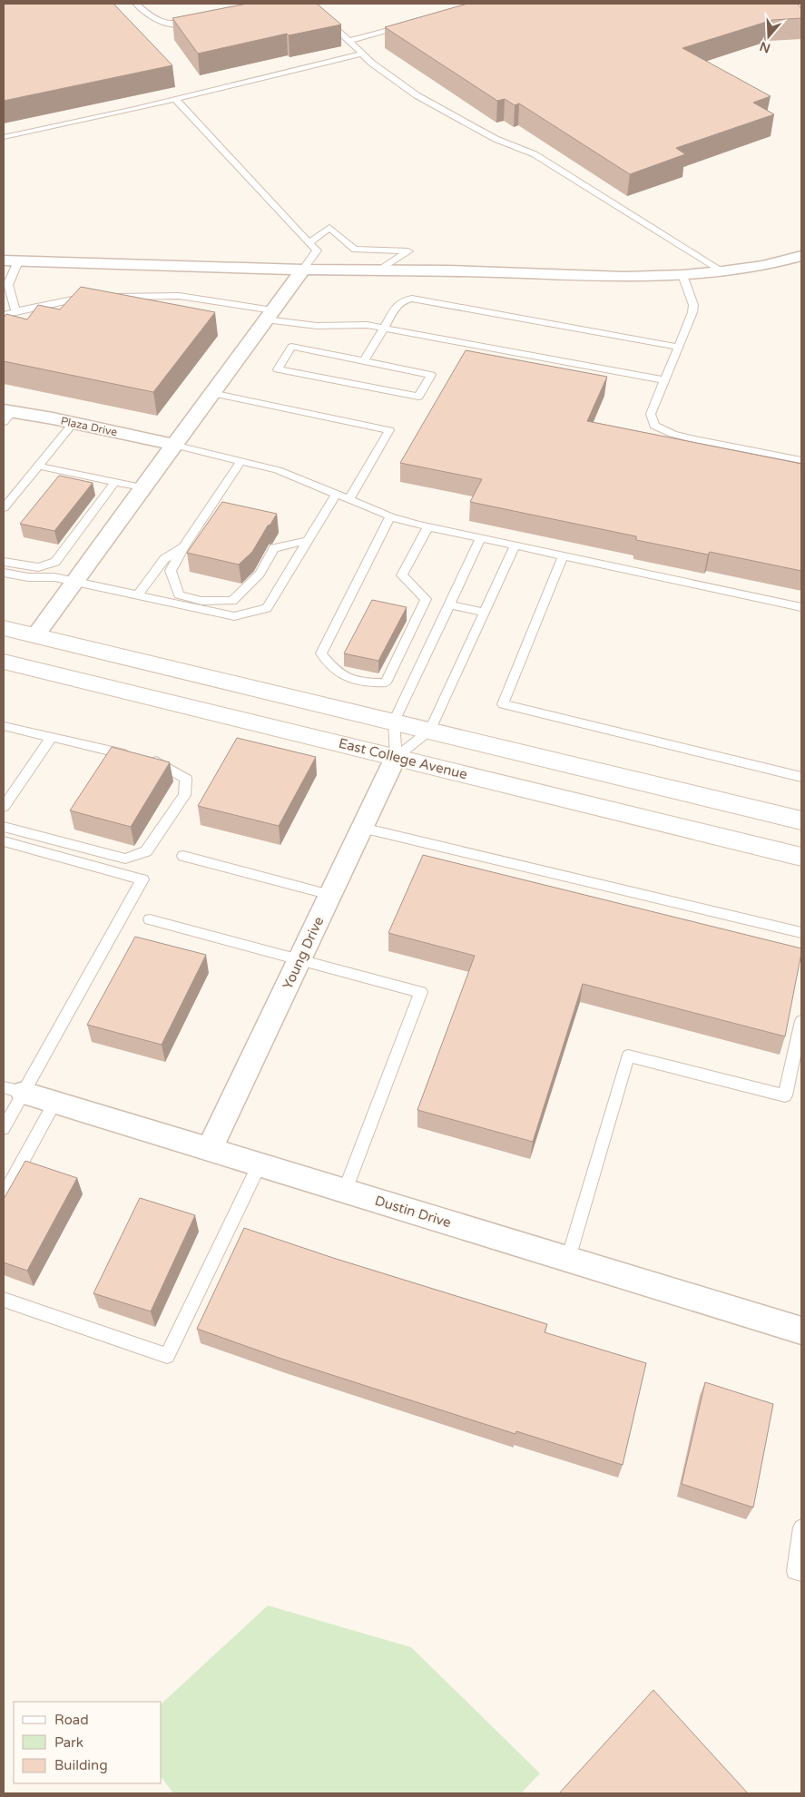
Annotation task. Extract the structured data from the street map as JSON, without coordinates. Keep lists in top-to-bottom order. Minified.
{"streets":{"main road":["East College Avenue"],"street":["Plaza Drive","Young Drive","Dustin Drive"]},"crossings":[["East College Avenue","Young Drive"],["Young Drive","Dustin Drive"]],"legend":["Road","Park","Building"],"north":"bottom"}
